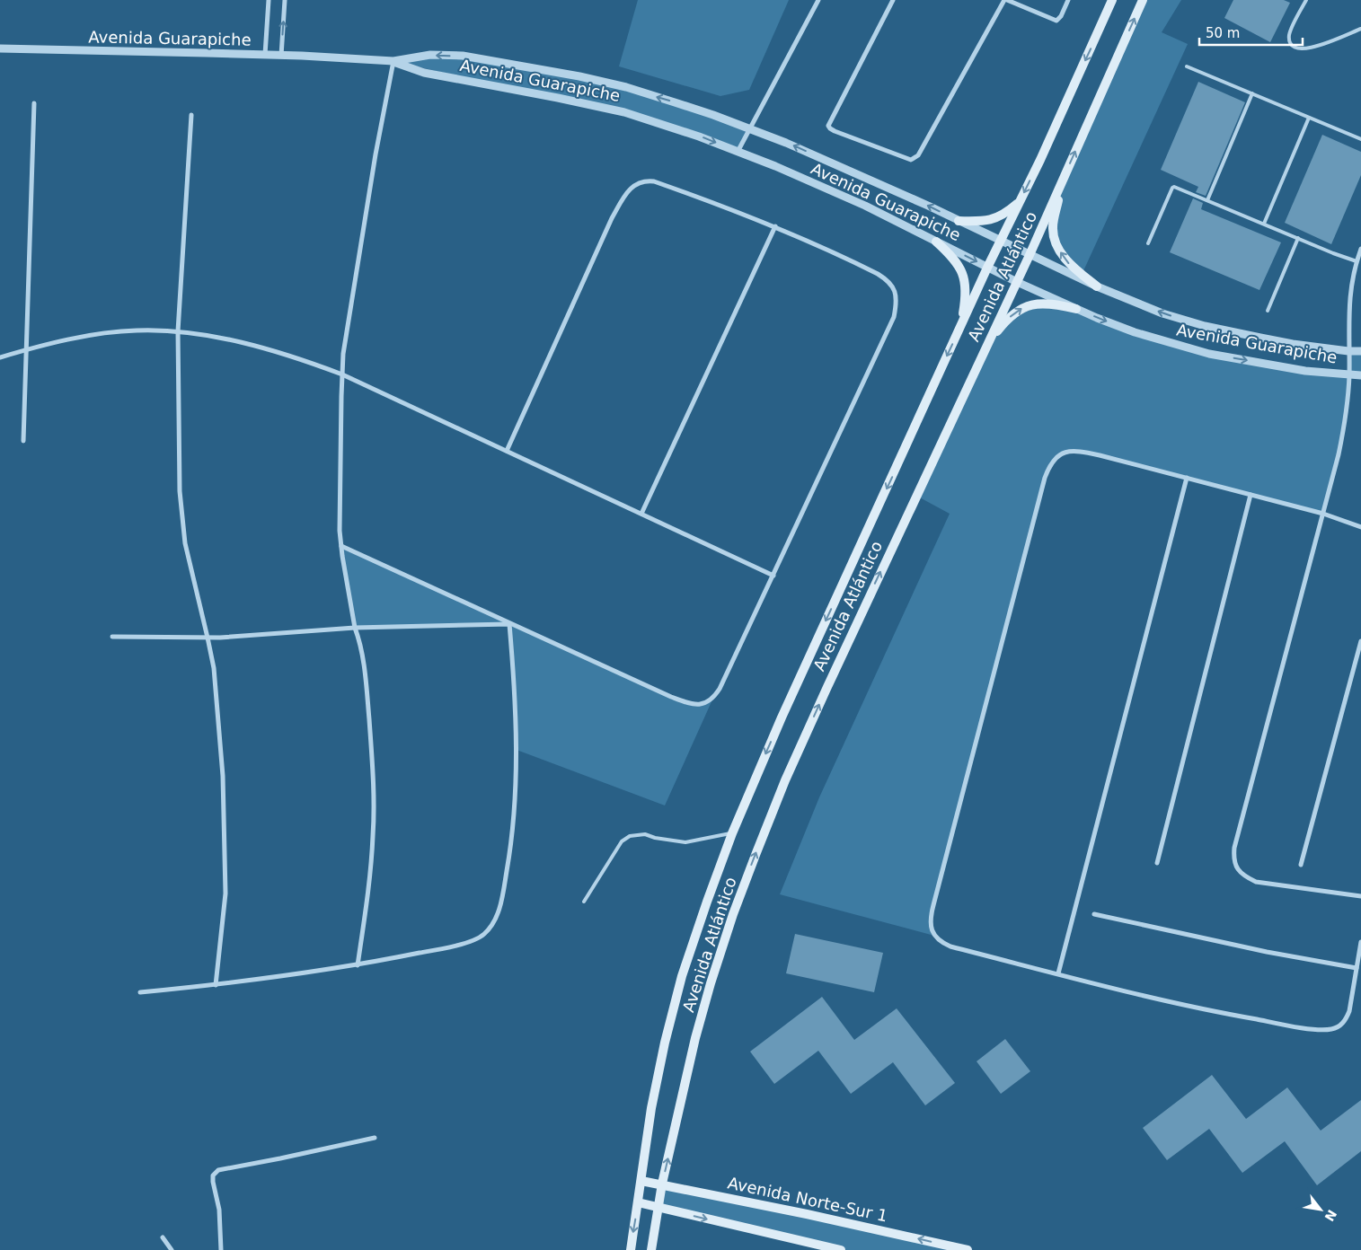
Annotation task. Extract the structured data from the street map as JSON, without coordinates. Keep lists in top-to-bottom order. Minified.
{"streets":{"main road":["Avenida Atlántico","Avenida Norte-Sur 1"],"street":["Avenida Guarapiche"]},"crossings":[["Avenida Guarapiche","Avenida Atlántico"],["Avenida Atlántico","Avenida Norte-Sur 1"]],"scale_bar":"50 m","north":"bottom right"}
